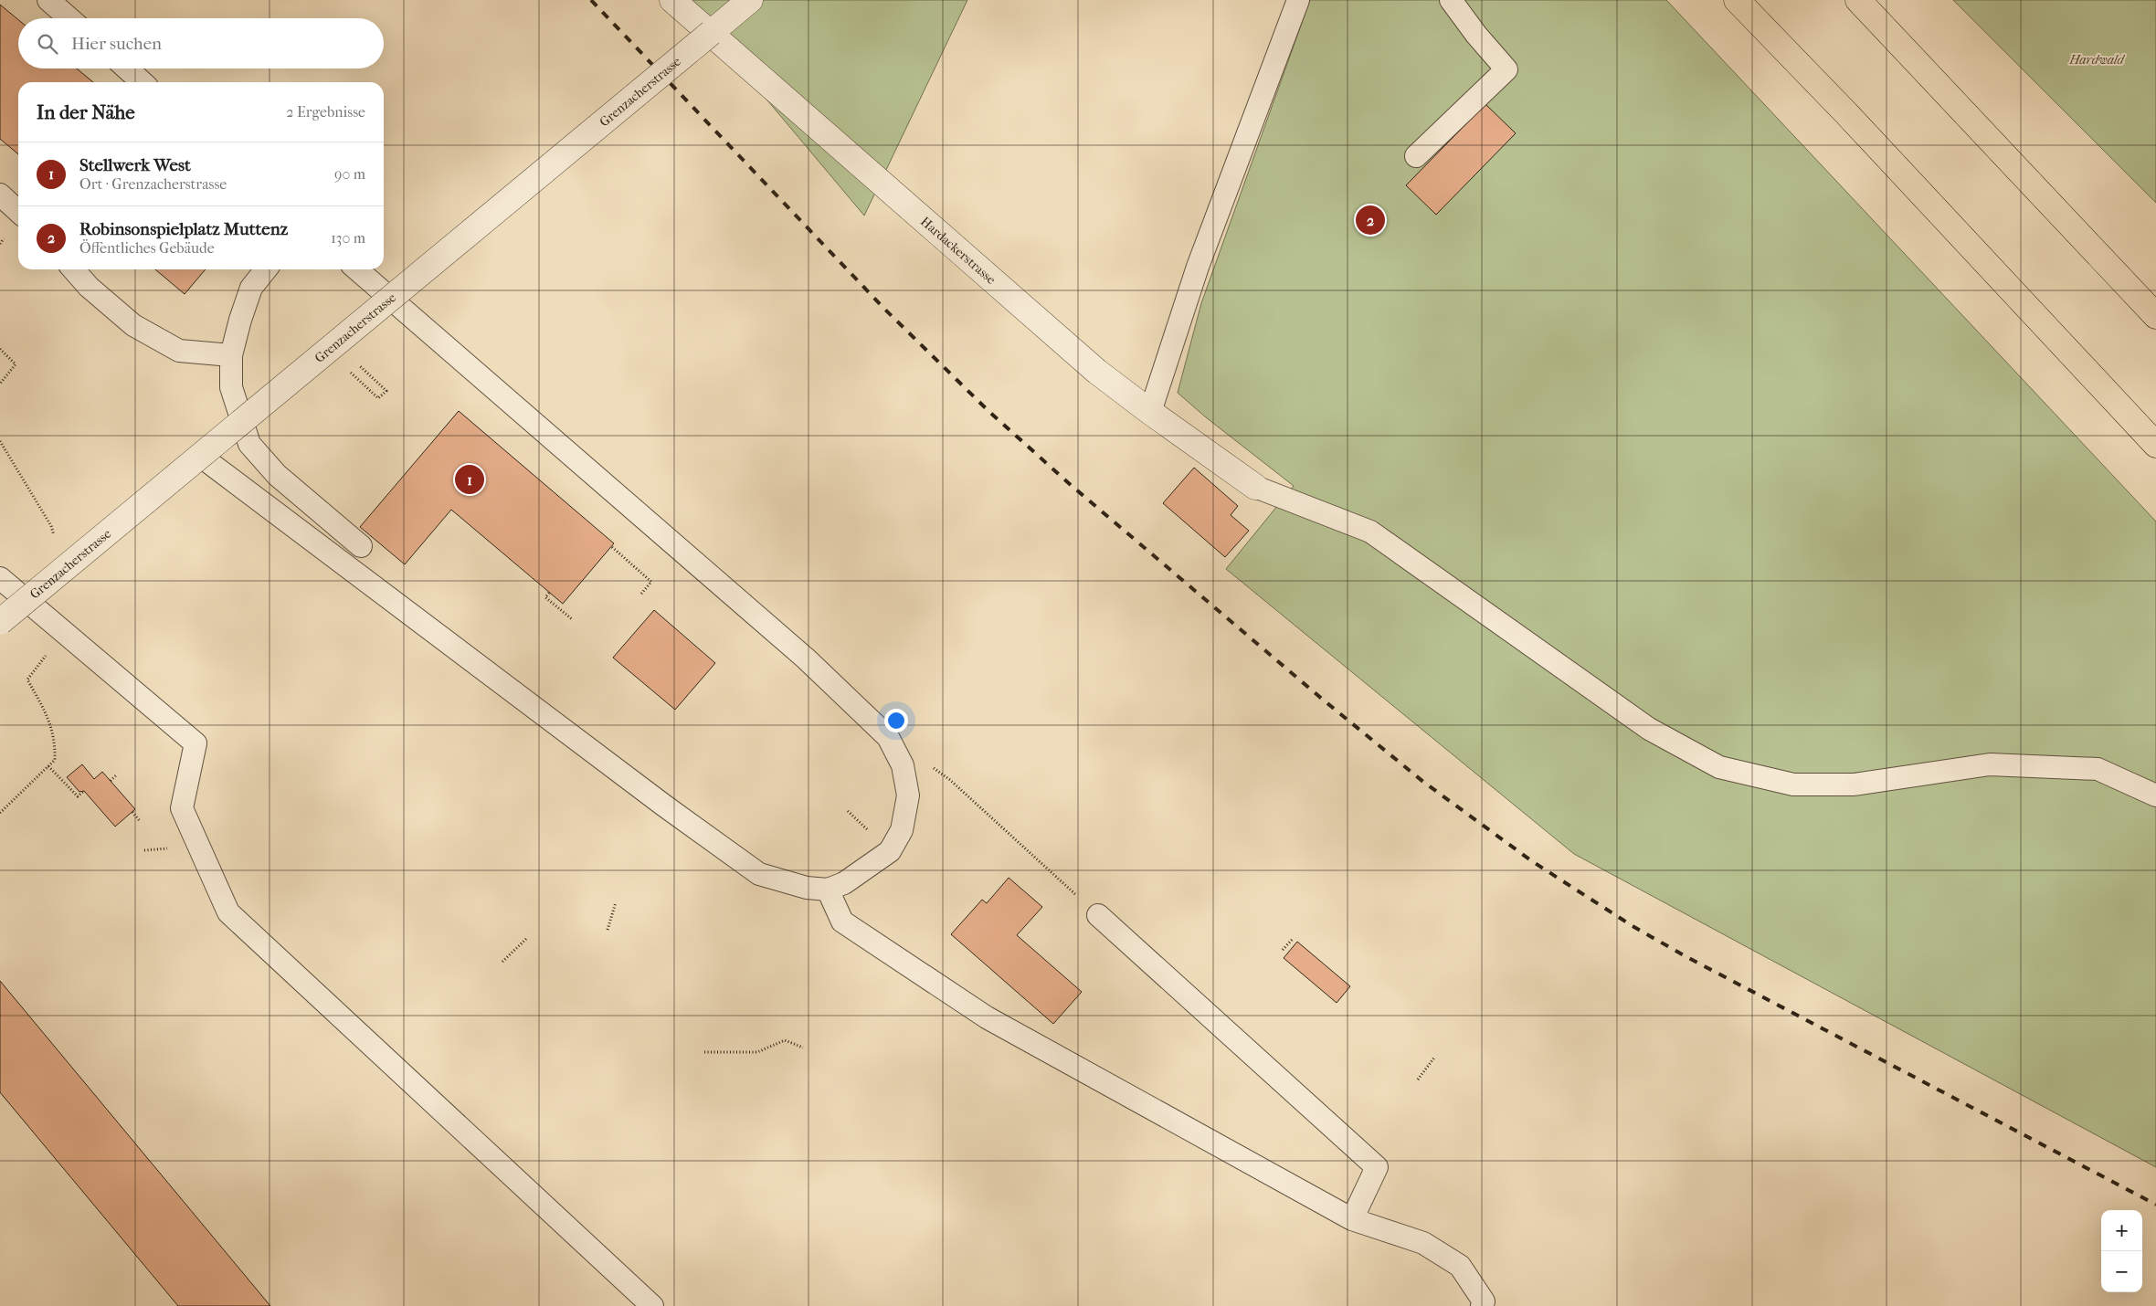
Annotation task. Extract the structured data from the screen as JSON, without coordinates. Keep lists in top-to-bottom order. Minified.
{"streets":{"street":["Grenzacherstrasse","Hardackerstrasse"]},"crossings":[["Grenzacherstrasse","Hardackerstrasse"]],"parks":["Hardwald"],"page":{"search":"Hier suchen","heading":["In der Nähe","2 Ergebnisse"],"list":[{"mark":"1","name":"Stellwerk West","note":"Ort · Grenzacherstrasse","value":"90 m"},{"mark":"2","name":"Robinsonspielplatz Muttenz","note":"Öffentliches Gebäude","value":"130 m"}],"pins":["2","1"],"map_buttons":["+","−"]}}
